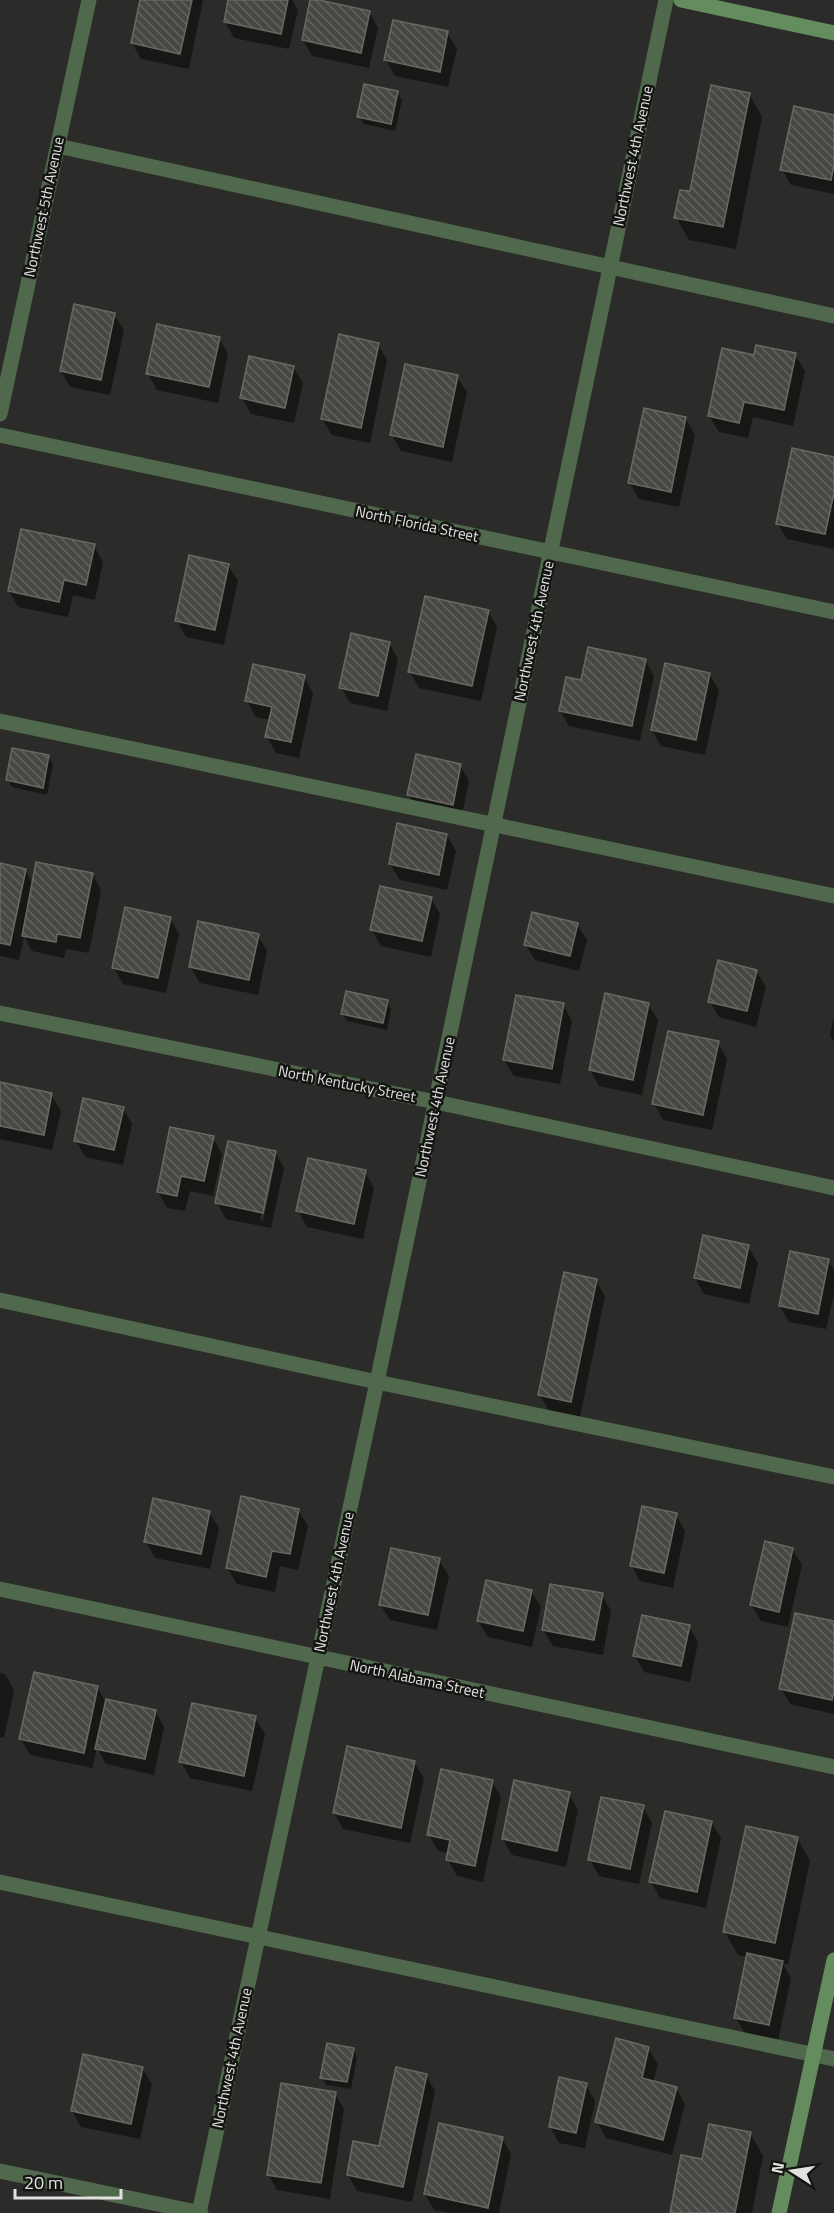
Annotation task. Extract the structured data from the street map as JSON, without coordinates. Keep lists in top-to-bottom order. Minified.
{"streets":{"street":["Northwest 4th Avenue","Northwest 5th Avenue","North Florida Street","North Kentucky Street","North Alabama Street"]},"crossings":[["Northwest 4th Avenue","North Florida Street"],["Northwest 4th Avenue","North Kentucky Street"],["Northwest 4th Avenue","North Alabama Street"]],"scale_bar":"20 m","north":"left"}
